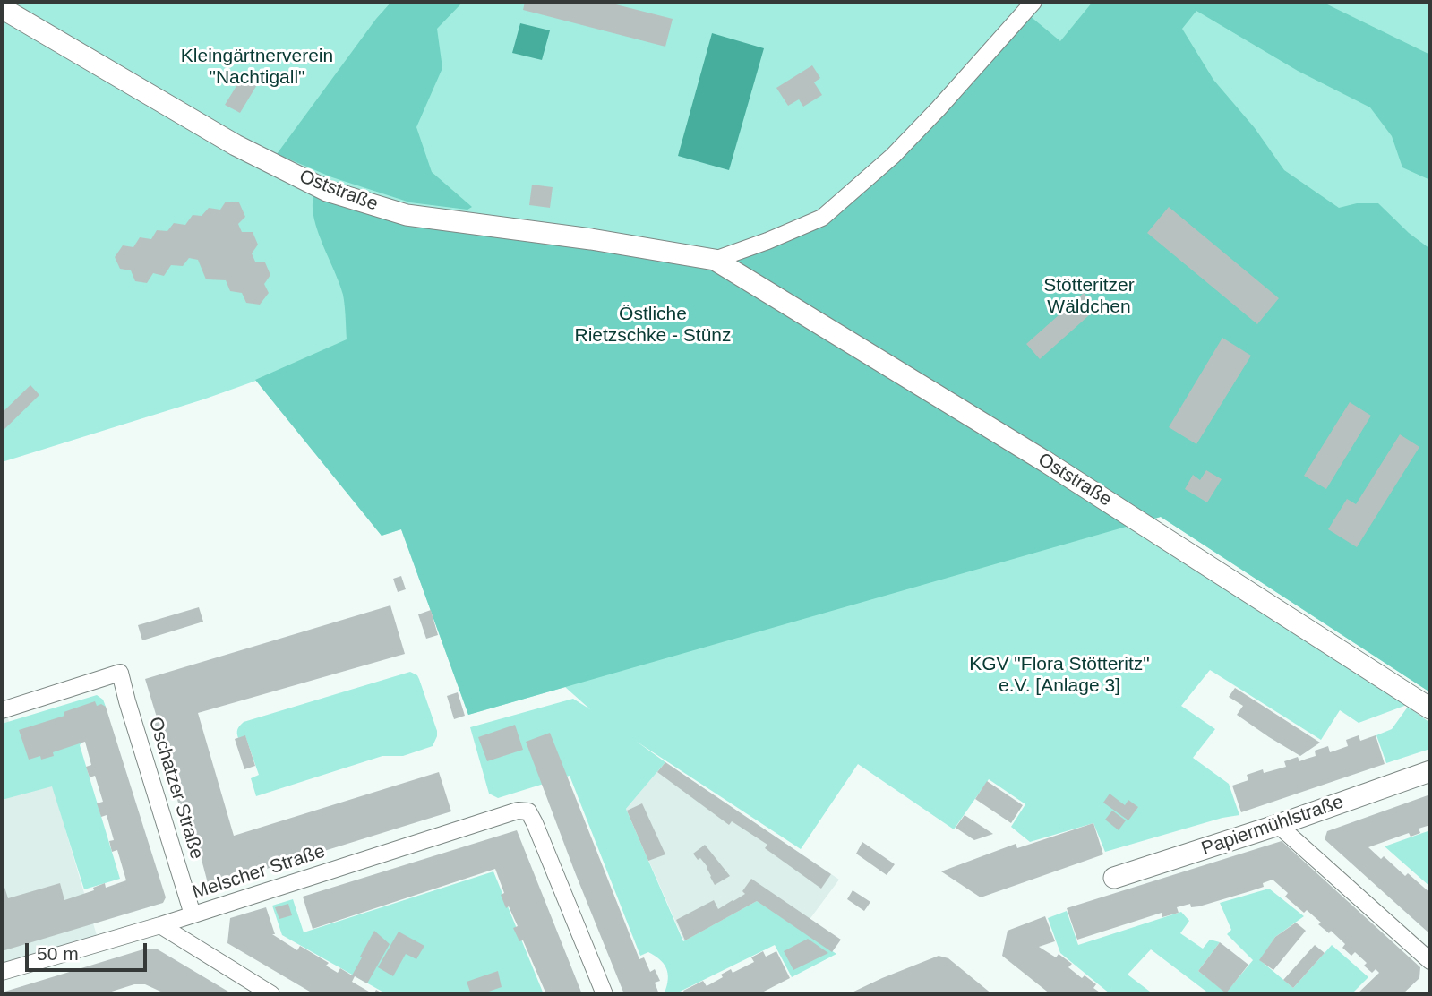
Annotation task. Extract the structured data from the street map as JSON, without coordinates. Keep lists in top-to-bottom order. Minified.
{"streets":{"street":["Oststraße","Oschatzer Straße","Papiermühlstraße","Melscher Straße"]},"crossings":[["Oschatzer Straße","Melscher Straße"]],"parks":["Kleingärtnerverein \"Nachtigall\"","Stötteritzer Wäldchen","Östliche Rietzschke - Stünz","KGV \"Flora Stötteritz\" e.V. [Anlage 3]"],"scale_bar":"50 m"}
